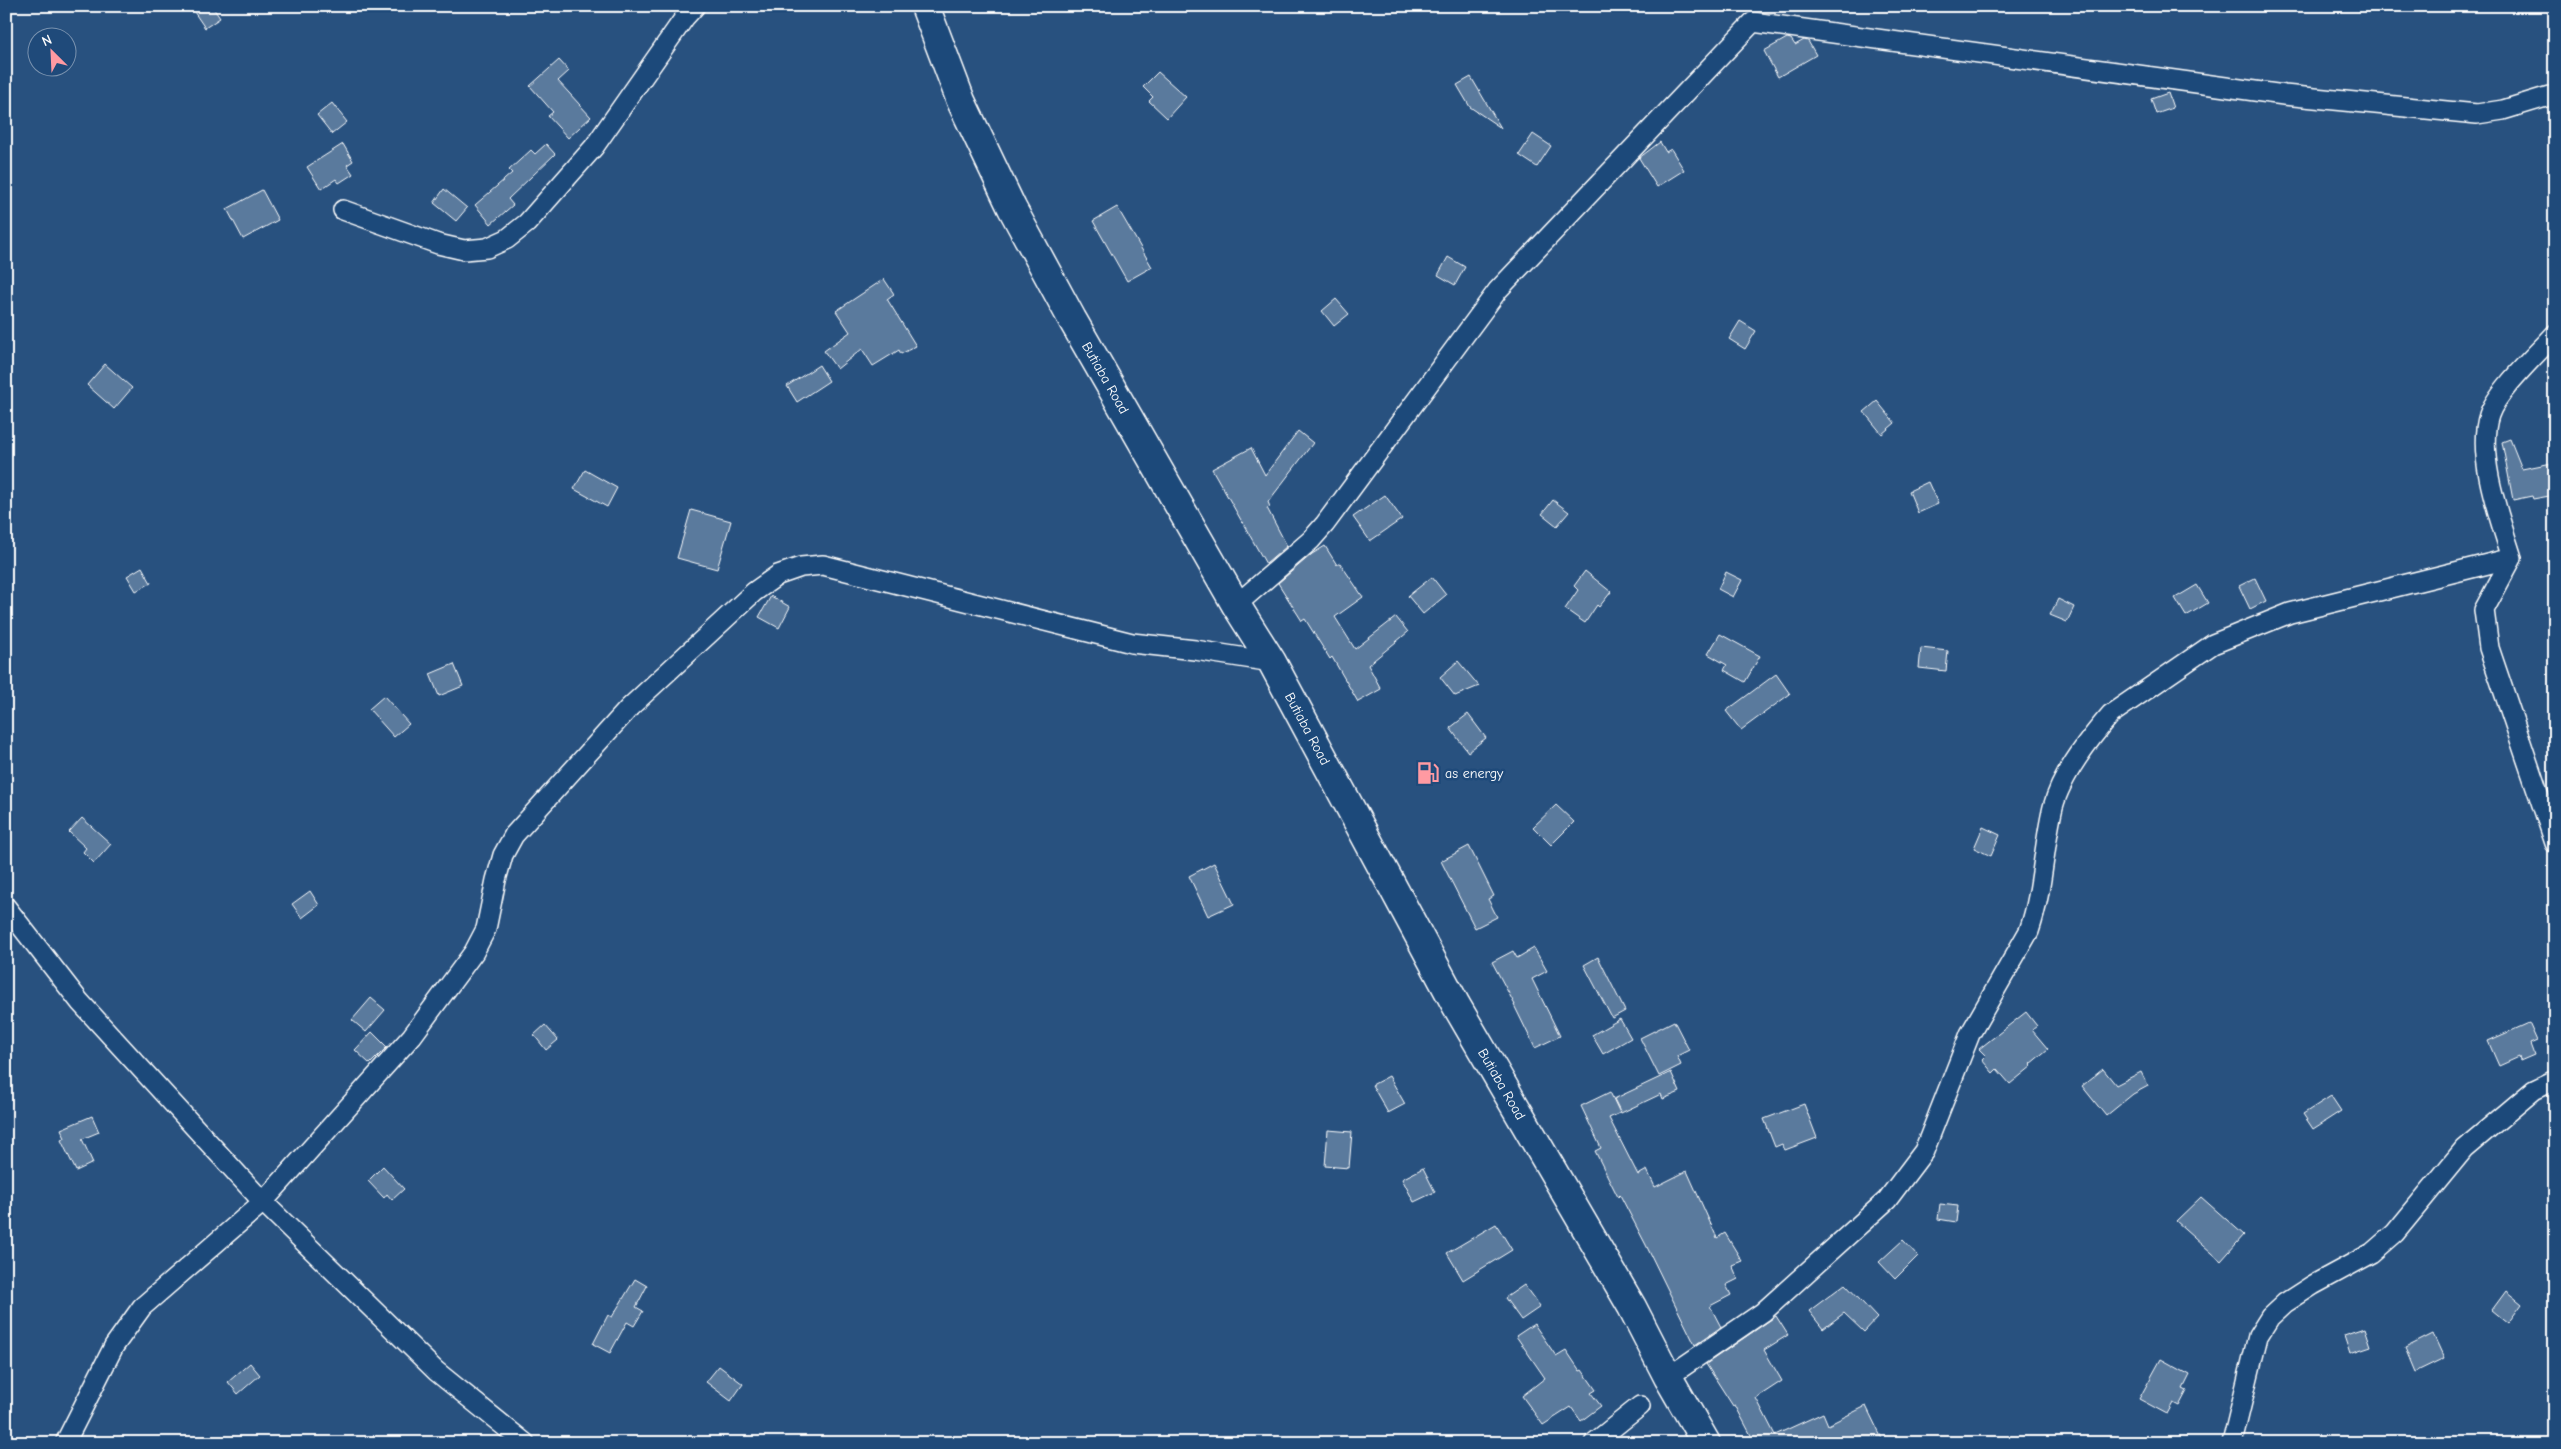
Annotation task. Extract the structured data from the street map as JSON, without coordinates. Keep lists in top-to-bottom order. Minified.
{"streets":{"main road":["Butiaba Road"]},"places":{"fuel station":["as energy"]},"north":"top left"}
